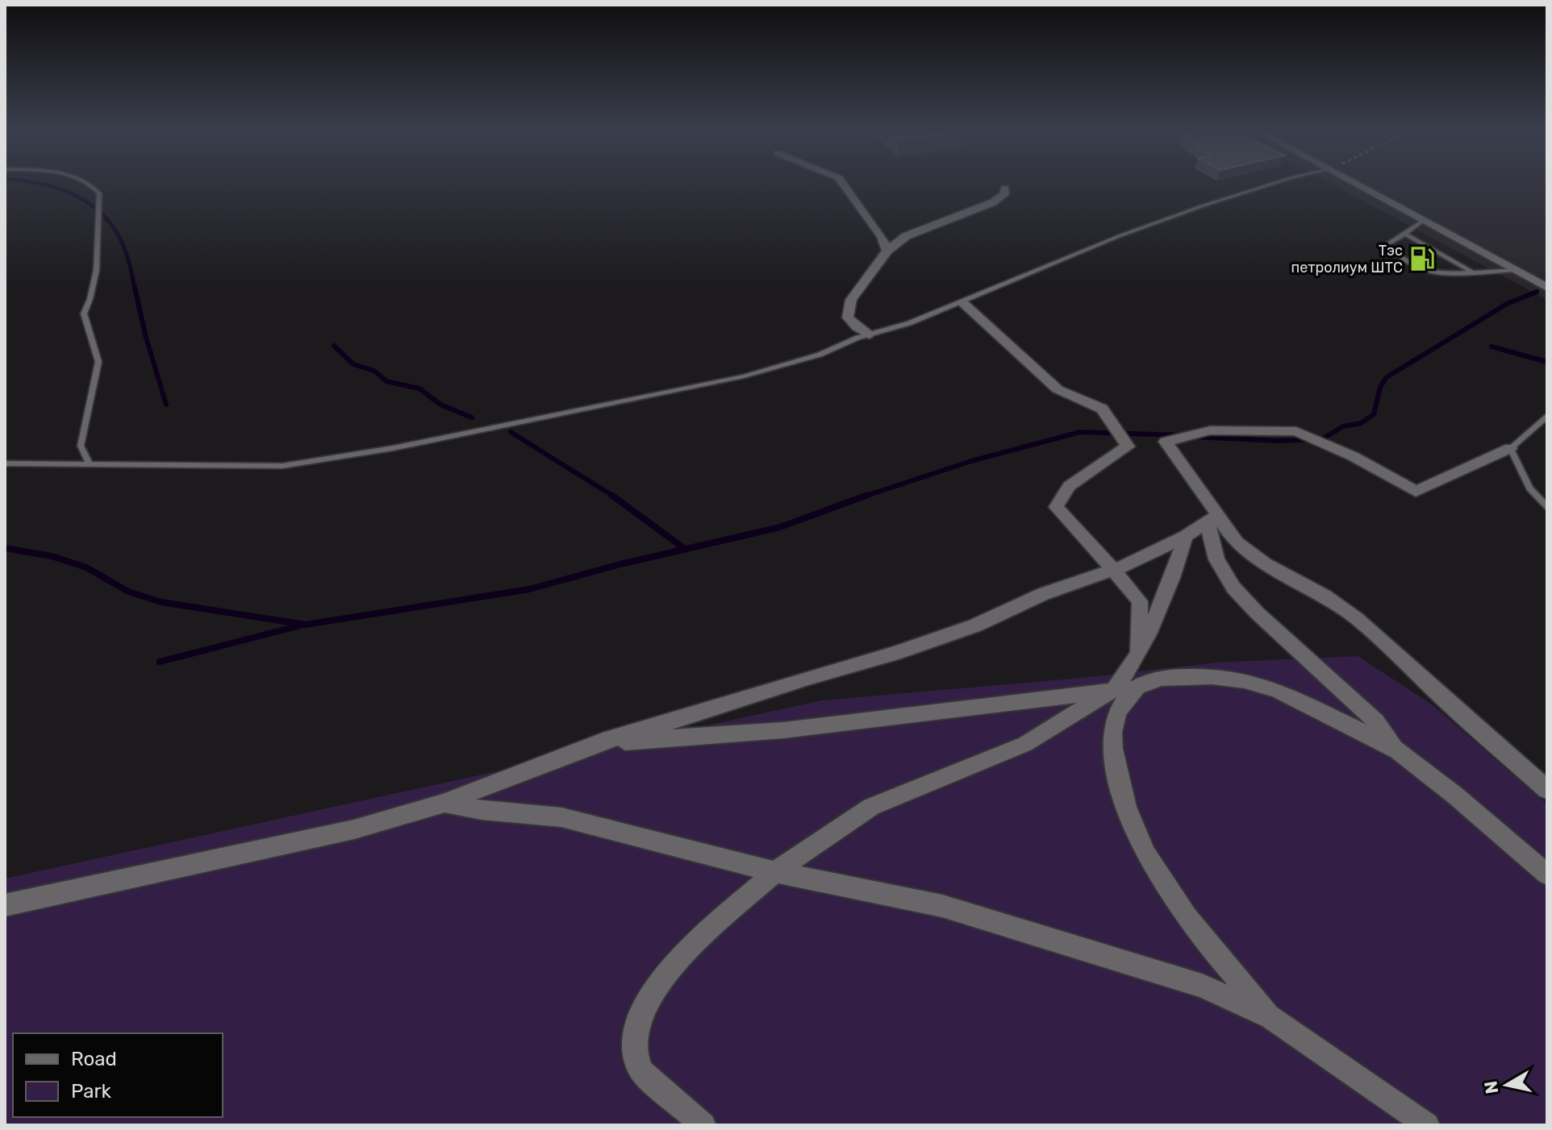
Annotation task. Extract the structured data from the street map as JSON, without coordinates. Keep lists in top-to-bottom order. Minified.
{"places":{"fuel station":["Тэс петролиум ШТС"]},"legend":["Road","Park"],"north":"left"}
